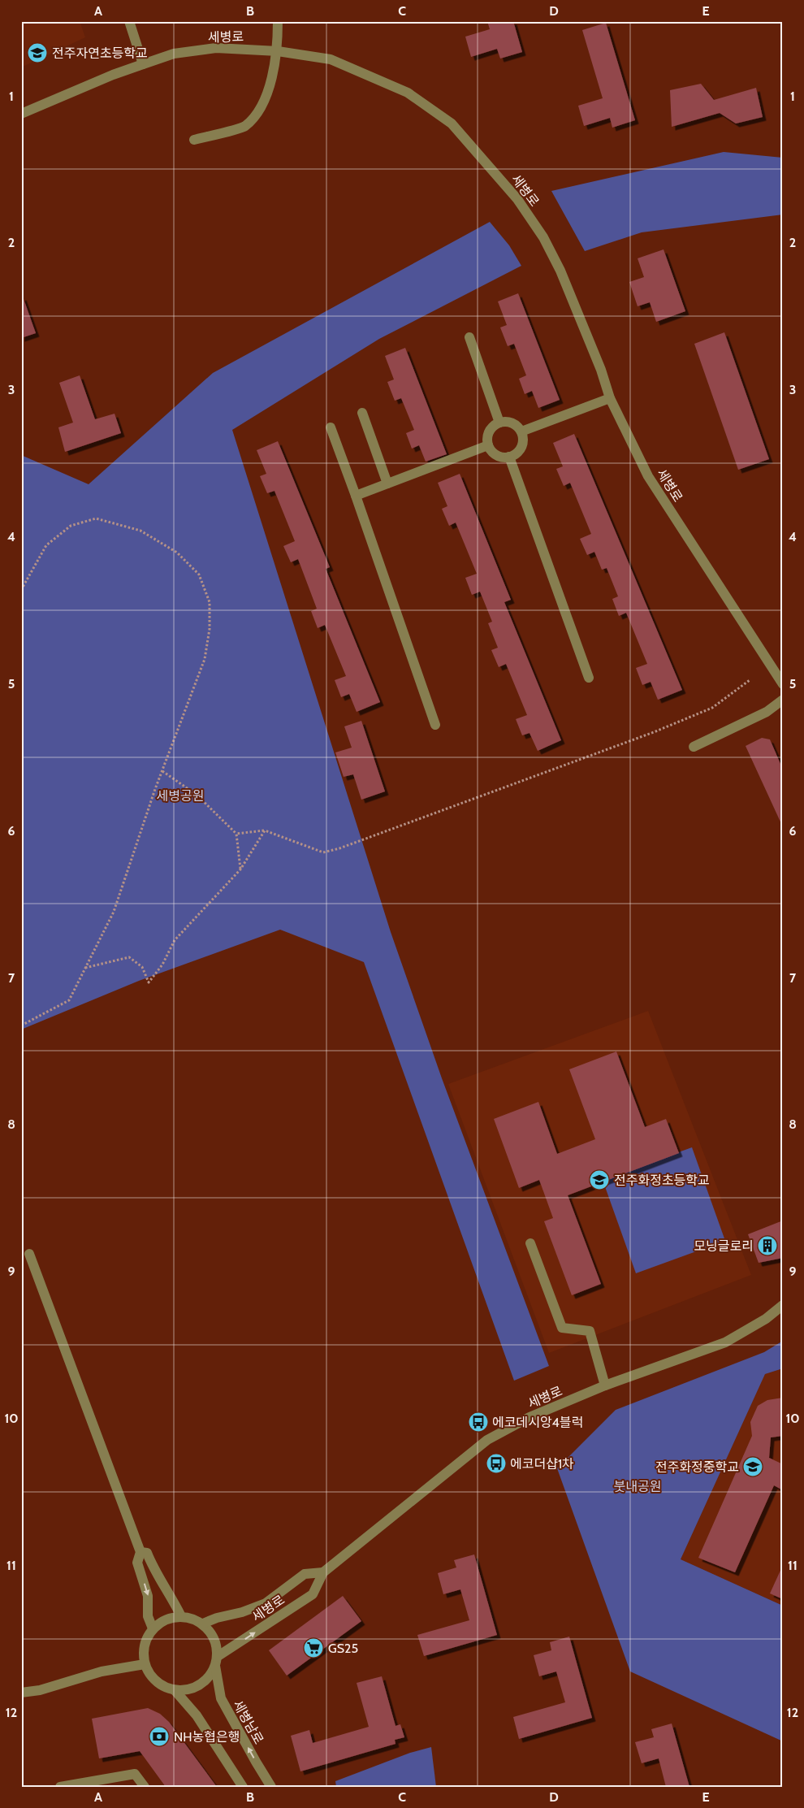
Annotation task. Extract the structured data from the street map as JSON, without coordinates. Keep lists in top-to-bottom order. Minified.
{"streets":{"street":["세병로","세병남로"]},"crossings":[["세병로","세병남로"]],"parks":["세병공원","붓내공원"],"places":{"school or university":["전주자연초등학교","전주화정초등학교","전주화정중학교"],"building":["모닝글로리"],"bus stop":["에코데시앙4블럭","에코더샵1차"],"supermarket":["GS25"],"bank":["NH농협은행"]},"grid":{"columns":["A","B","C","D","E"],"rows":["1","2","3","4","5","6","7","8","9","10","11","12"]}}
